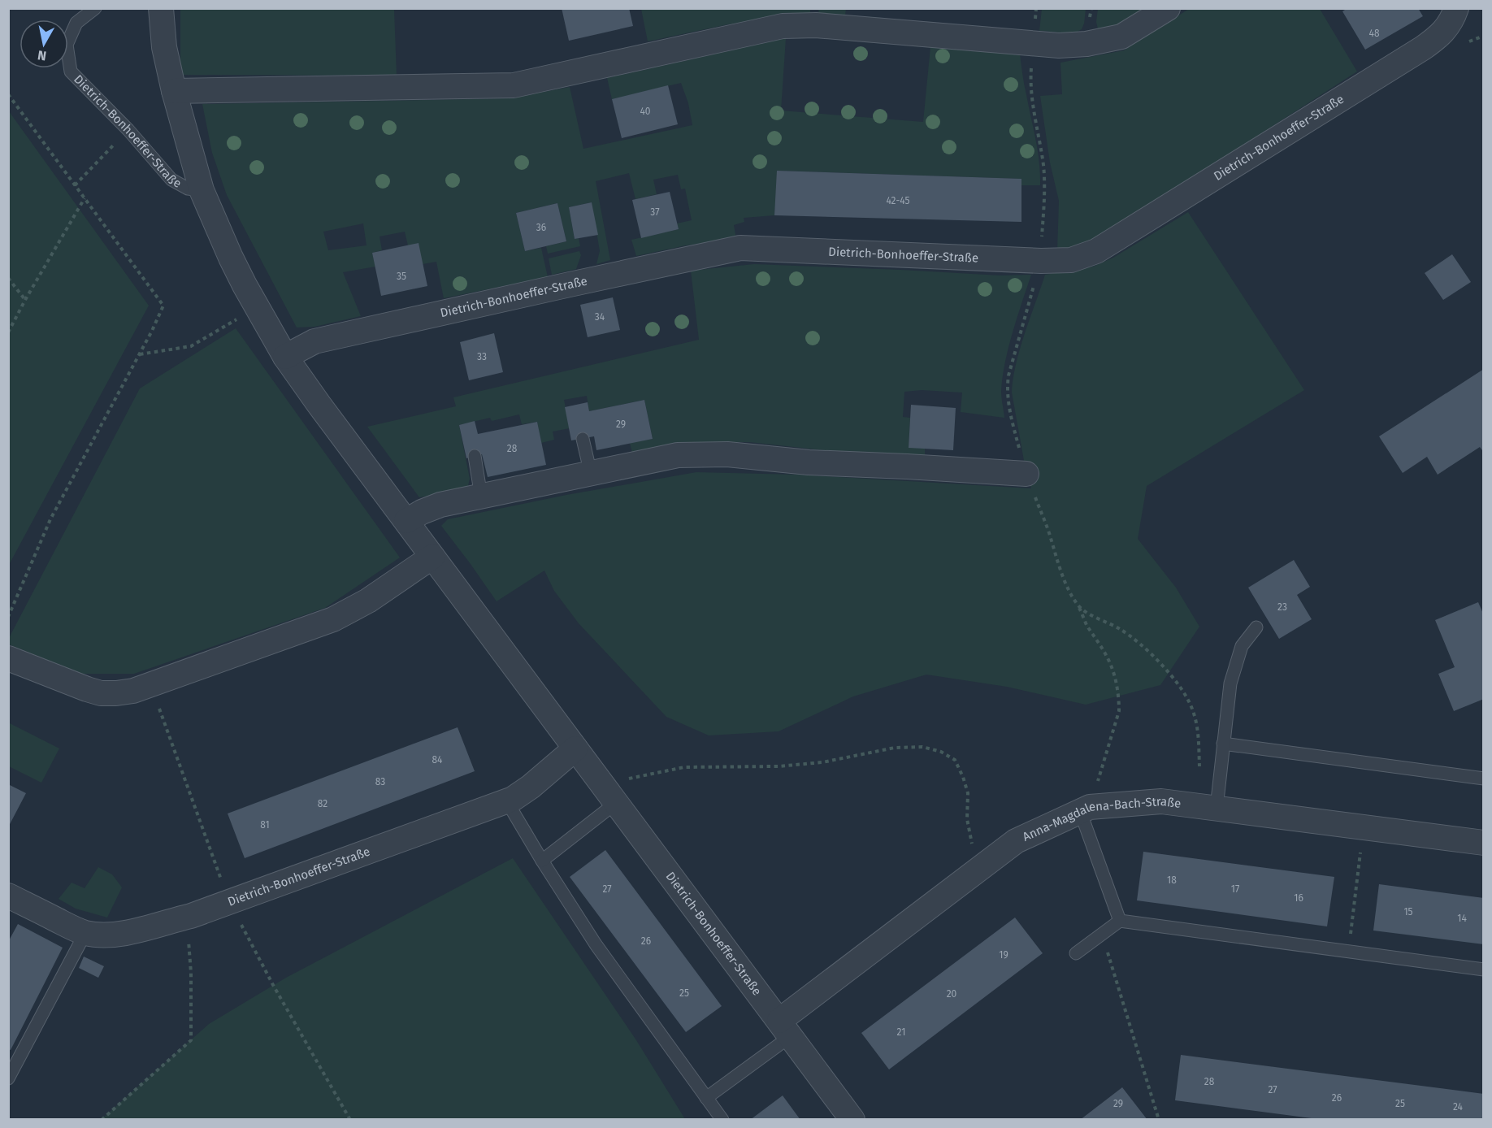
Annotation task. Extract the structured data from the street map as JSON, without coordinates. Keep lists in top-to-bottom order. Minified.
{"streets":{"street":["Dietrich-Bonhoeffer-Straße","Anna-Magdalena-Bach-Straße"]},"crossings":[["Dietrich-Bonhoeffer-Straße","Anna-Magdalena-Bach-Straße"]],"house_numbers":["48","40","42-45","37","36","35","34","33","29","28","23","84","83","82","81","18","27","17","16","15","14","26","19","25","20","21","28","27","26","29","25","24"],"north":"bottom"}
